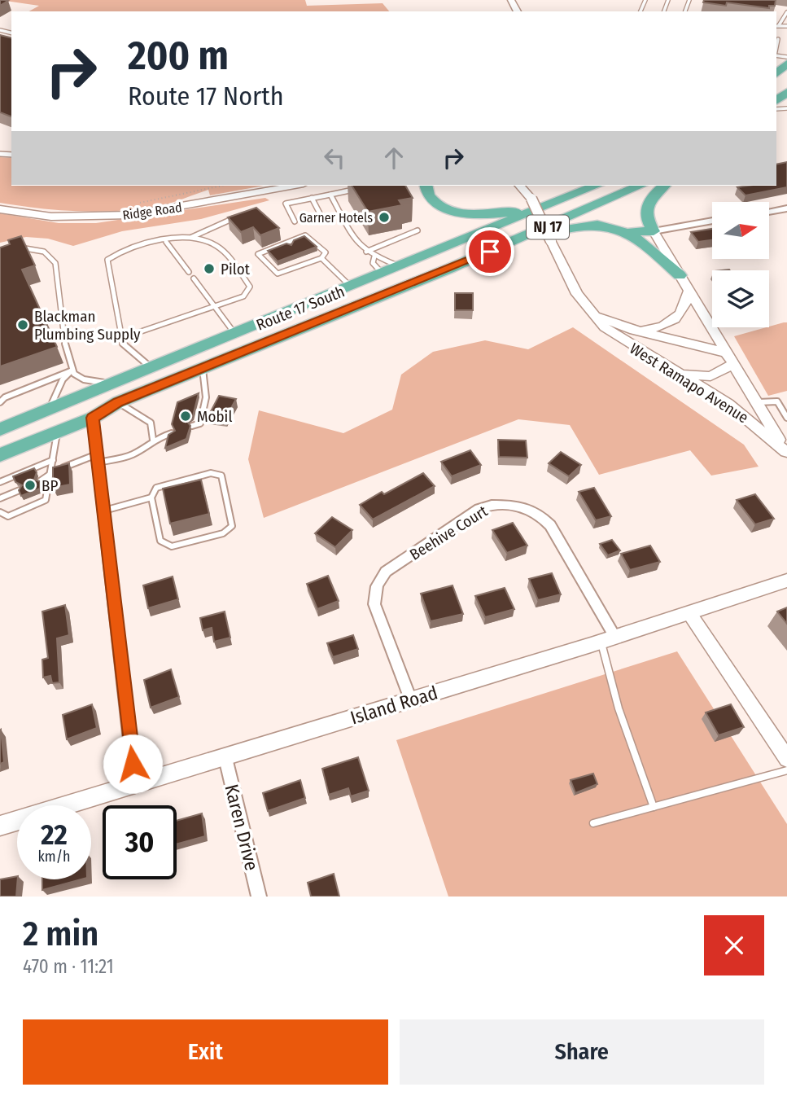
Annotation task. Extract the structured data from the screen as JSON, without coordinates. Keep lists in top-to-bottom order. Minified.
{"streets":{"highway":["NJ 17","Route 17 South"],"main road":["Island Road"],"street":["Ridge Road","West Ramapo Avenue","Beehive Court","Karen Drive"]},"crossings":[["Route 17 South","West Ramapo Avenue"],["Beehive Court","Island Road"],["Island Road","Karen Drive"]],"places":["Garner Hotels","Pilot","Blackman Plumbing Supply","Mobil","BP"],"north":"right","page":{"turn":["200 m","Route 17 North"],"speed":"22 km/h","limit":"30","heading":["2 min","470 m · 11:21"],"buttons":["Exit","Share"]}}
